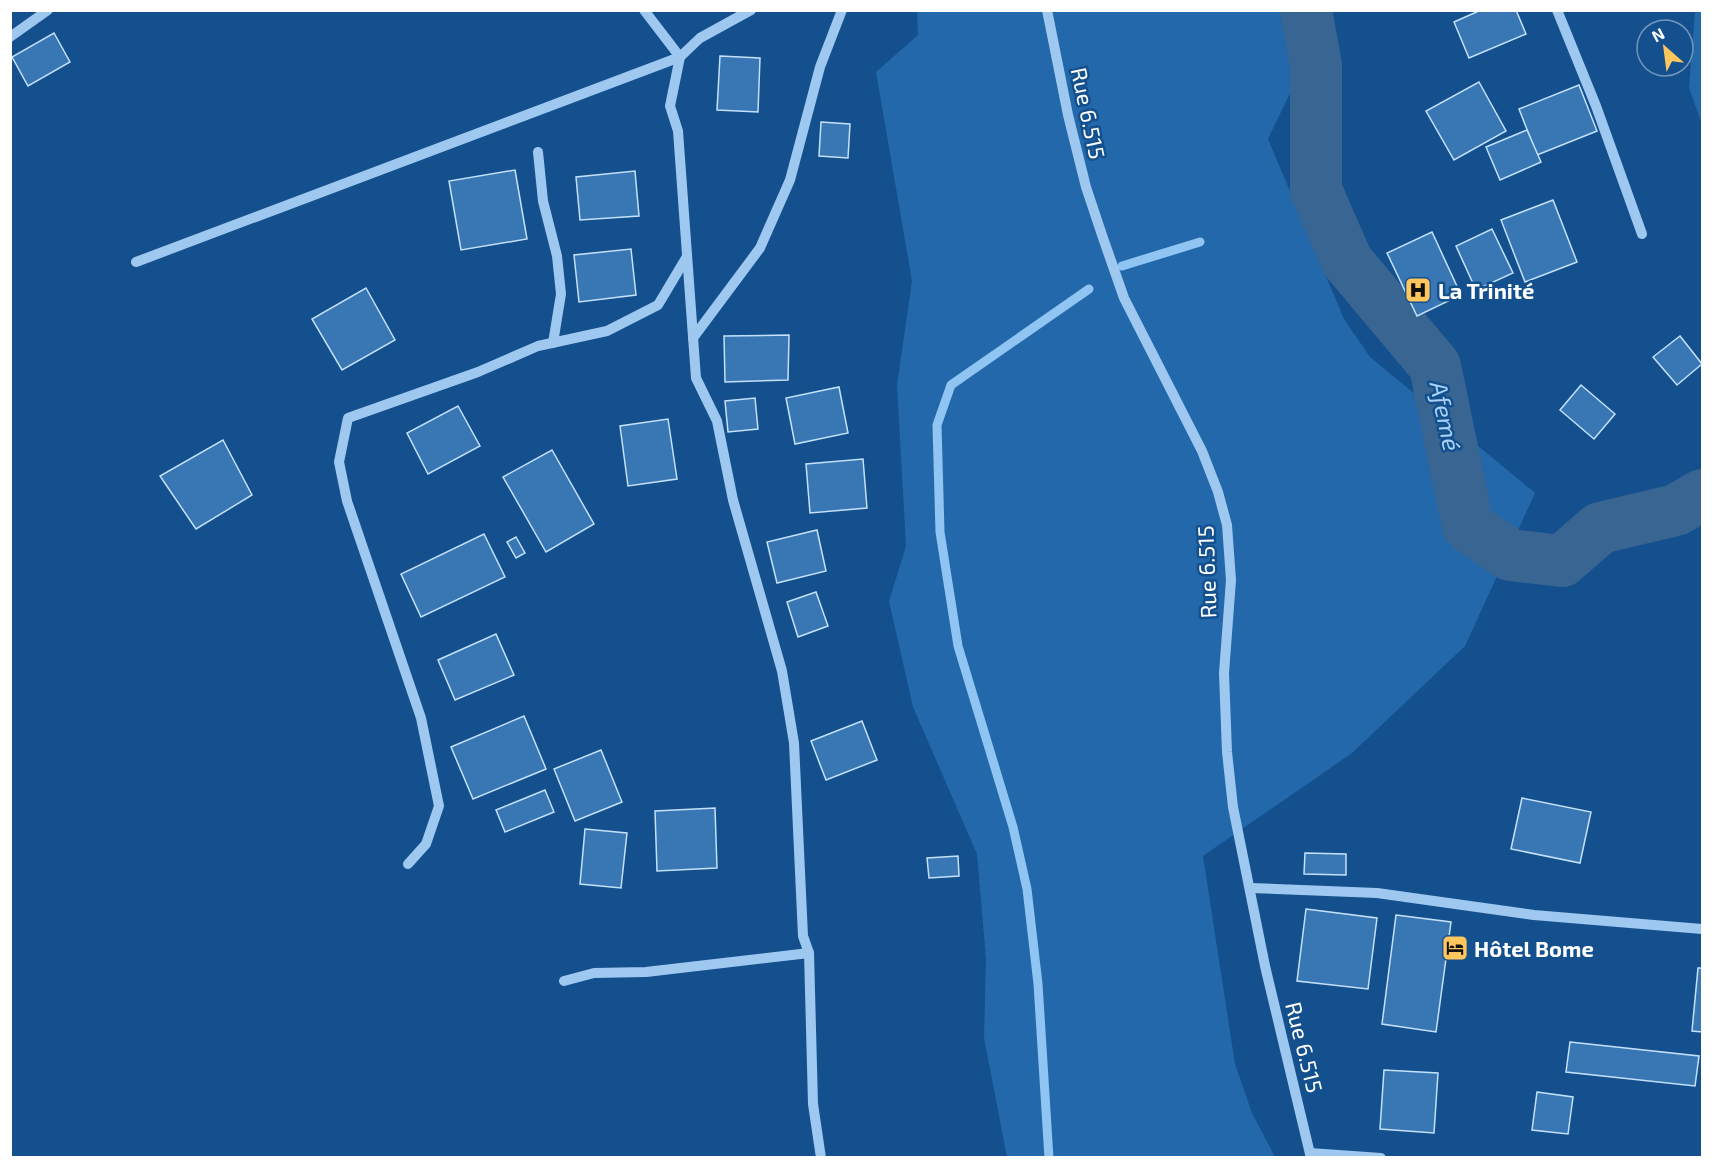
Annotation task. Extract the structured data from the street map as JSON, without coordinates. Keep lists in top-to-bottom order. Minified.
{"streets":{"street":["Rue 6.515"]},"water":["Afemé"],"places":{"hospital":["La Trinité"],"hotel":["Hôtel Bome"]},"north":"top left"}
